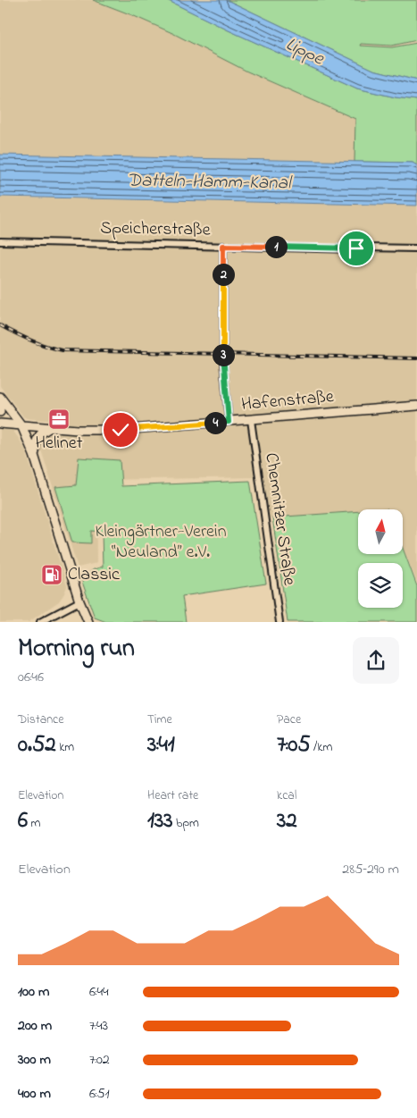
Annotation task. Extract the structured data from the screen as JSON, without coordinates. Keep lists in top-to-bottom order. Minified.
{"streets":{"street":["Speicherstraße","Hafenstraße","Chemnitzer Straße"]},"crossings":[["Hafenstraße","Chemnitzer Straße"]],"water":["Lippe","Datteln-Hamm-Kanal"],"parks":["Kleingärtner-Verein “Neuland” e.V."],"places":{"office":["Helinet"],"fuel station":["Classic"]},"north":"top","page":{"pins":["1","2","3","4"],"heading":["Morning run","06:46"],"stats":[["Distance","0.52 km"],["Time","3:41"],["Pace","7:05 /km"],["Elevation","6 m"],["Heart rate","133 bpm"],["kcal","32"]],"chart":["Elevation","285–290 m"],"list":[{"name":"100 m","note":"6:44"},{"name":"200 m","note":"7:43"},{"name":"300 m","note":"7:02"},{"name":"400 m","note":"6:51"}]}}
